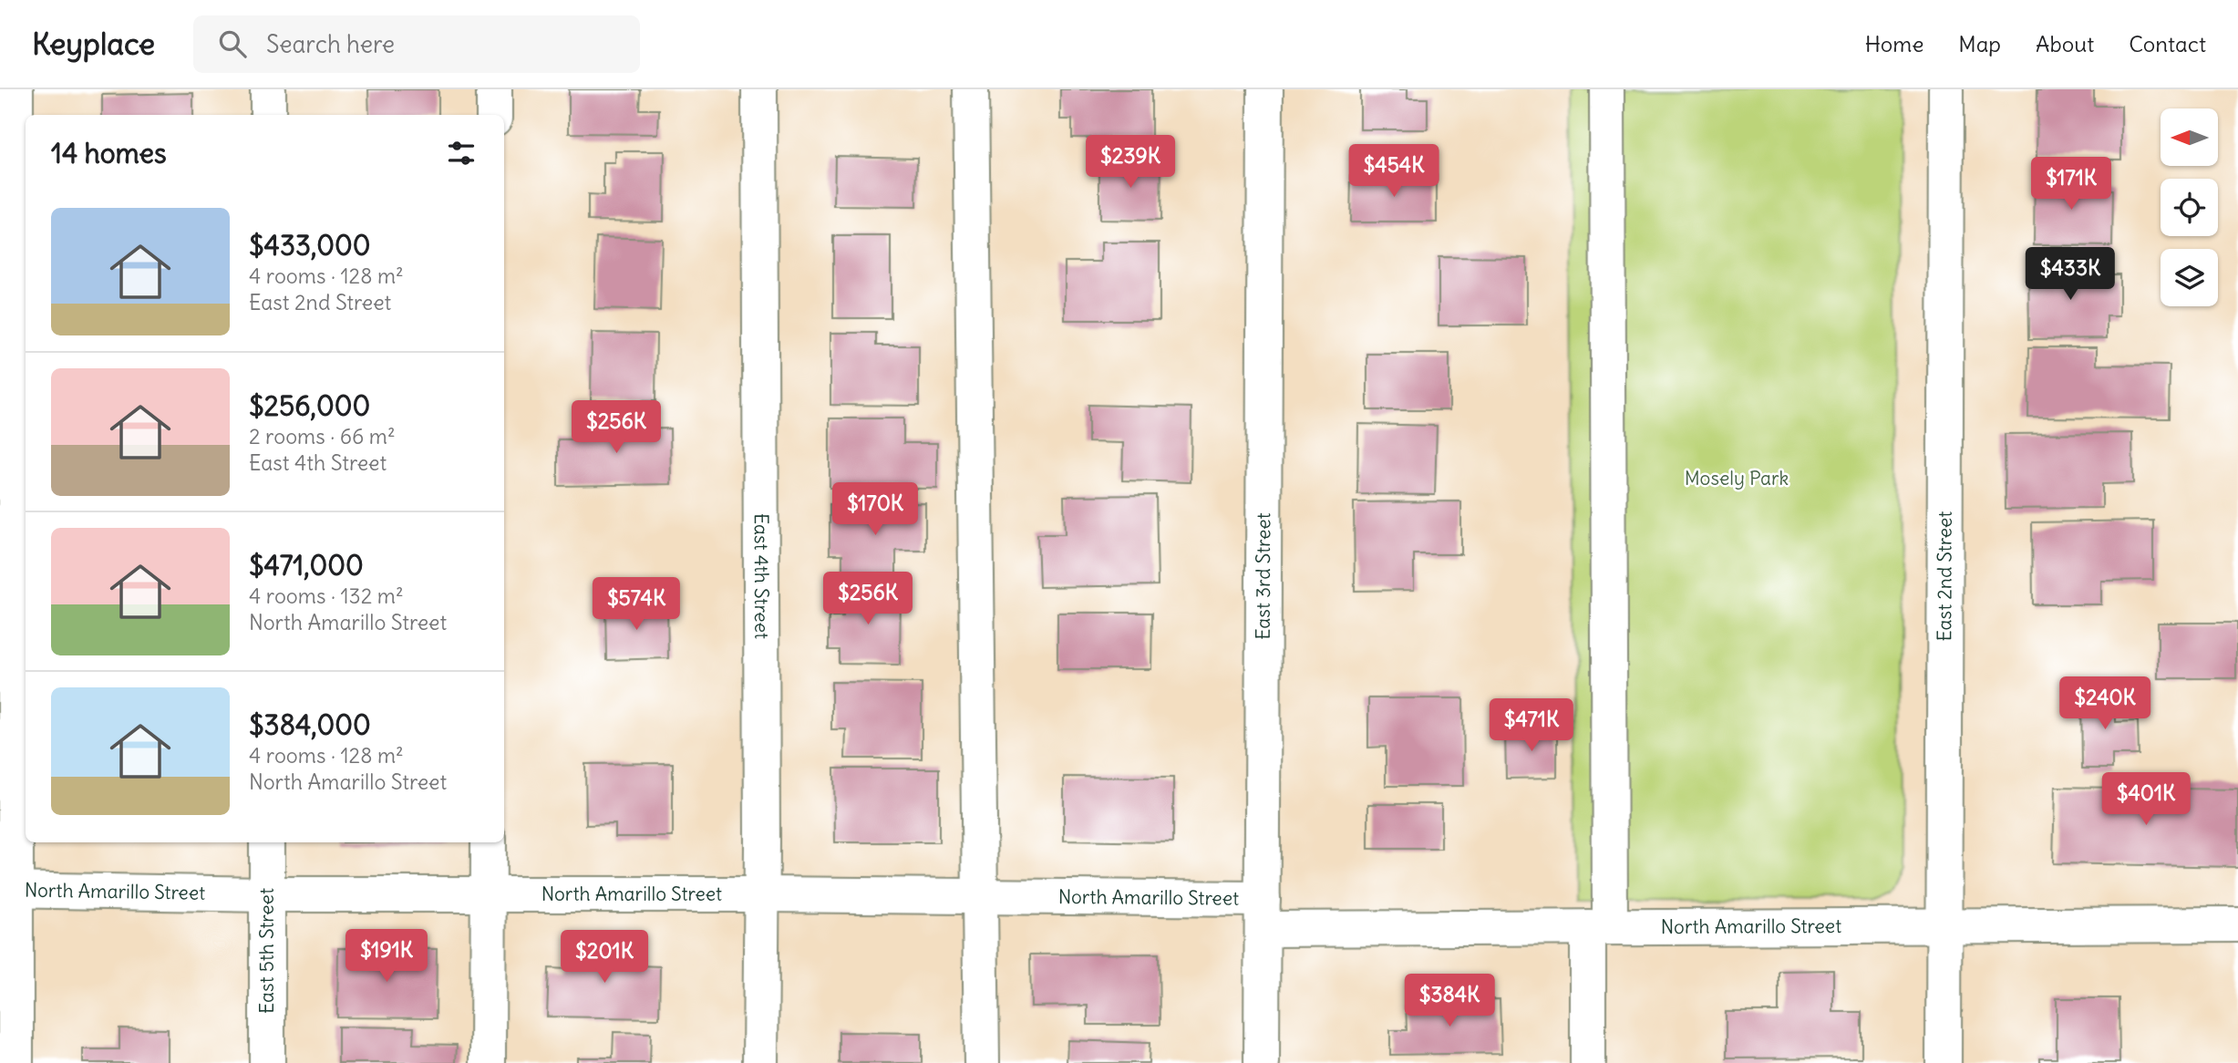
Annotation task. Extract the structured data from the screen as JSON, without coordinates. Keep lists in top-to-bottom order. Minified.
{"streets":{"street":["East 4th Street","East 3rd Street","East 2nd Street","North Amarillo Street","East 5th Street"]},"crossings":[["East 4th Street","North Amarillo Street"],["East 3rd Street","North Amarillo Street"],["East 2nd Street","North Amarillo Street"],["North Amarillo Street","East 5th Street"]],"parks":["Mosely Park"],"north":"left","page":{"header":"Keyplace","search":"Search here","nav":["Home","Map","About","Contact"],"heading":"14 homes","price":["$239K","$454K","$171K","$433K","$256K","$170K","$256K","$574K","$240K","$471K","$401K","$191K","$201K","$384K"],"list":[{"name":"$433,000","note":"4 rooms · 128 m² · East 2nd Street"},{"name":"$256,000","note":"2 rooms · 66 m² · East 4th Street"},{"name":"$471,000","note":"4 rooms · 132 m² · North Amarillo Street"},{"name":"$384,000","note":"4 rooms · 128 m² · North Amarillo Street"}]}}
